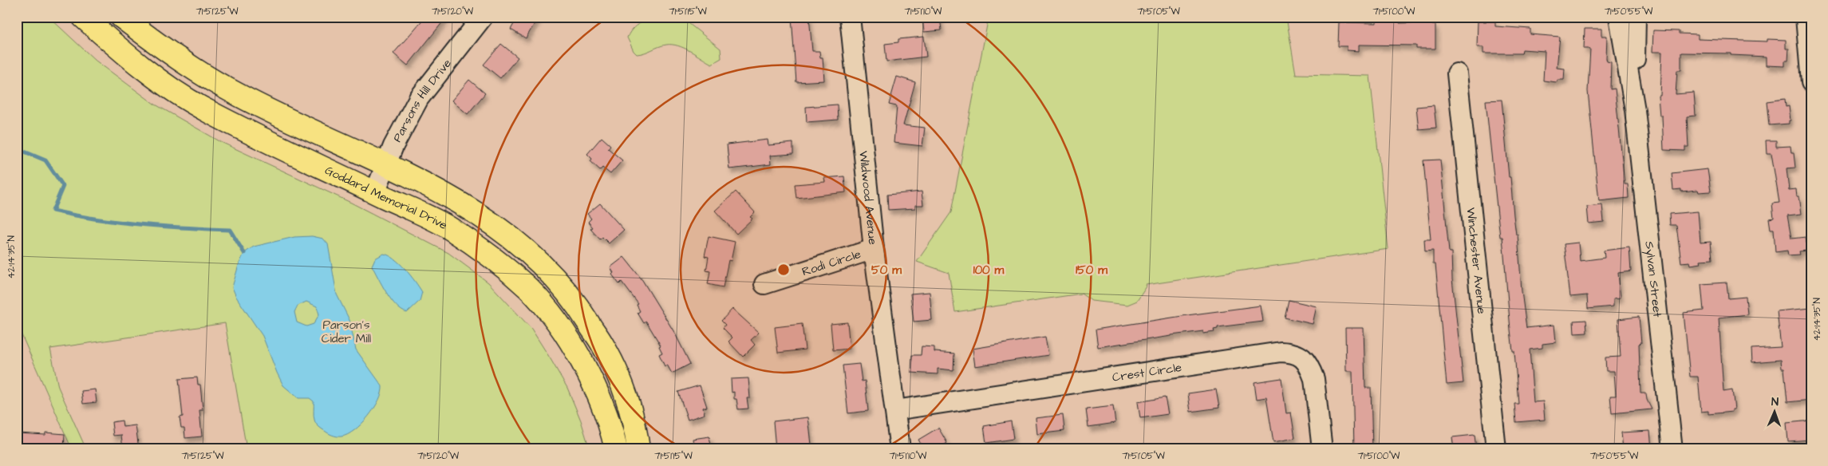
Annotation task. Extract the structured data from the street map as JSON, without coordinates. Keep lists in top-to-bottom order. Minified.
{"streets":{"main road":["Goddard Memorial Drive"],"street":["Parsons Hill Drive","Wildwood Avenue","Winchester Avenue","Rodi Circle","Sylvan Street","Crest Circle"]},"crossings":[["Parsons Hill Drive","Goddard Memorial Drive"],["Wildwood Avenue","Rodi Circle"],["Wildwood Avenue","Crest Circle"]],"parks":["Parson's Cider Mill"],"north":"top","coordinates":["71°51'25\"W","71°51'20\"W","71°51'15\"W","71°51'10\"W","71°51'05\"W","71°51'00\"W","71°50'55\"W","42°14'35\"N"],"rings":["50 m","100 m","150 m"]}
